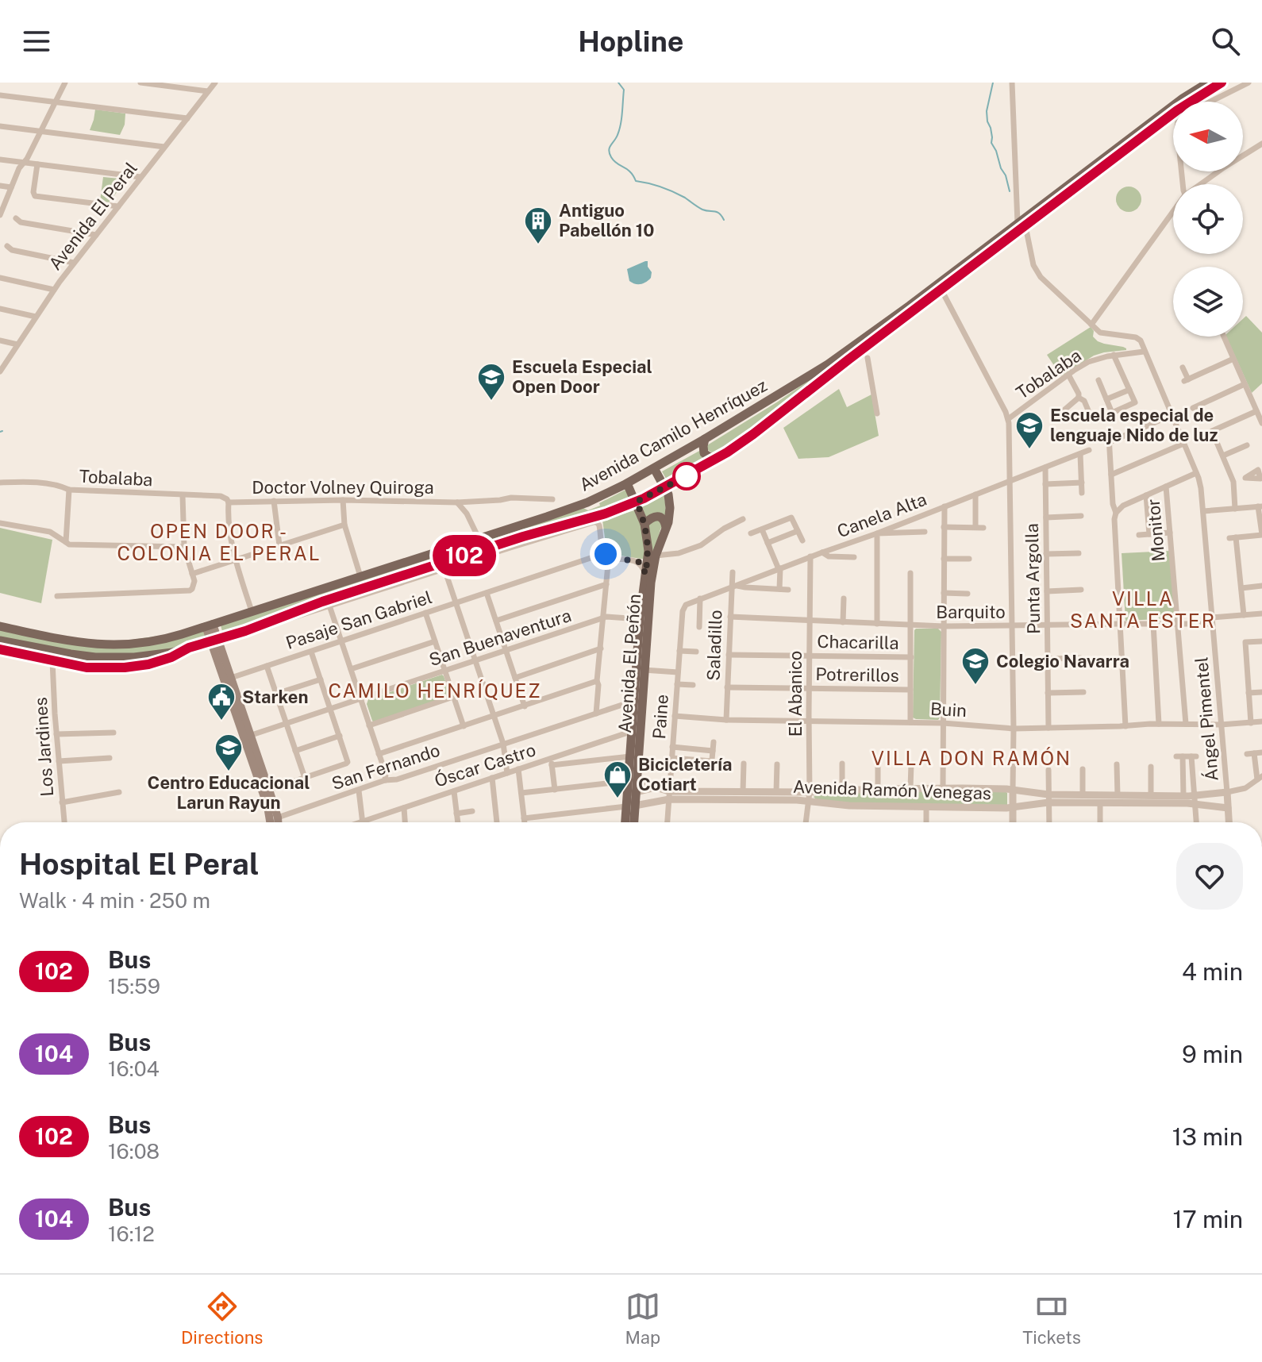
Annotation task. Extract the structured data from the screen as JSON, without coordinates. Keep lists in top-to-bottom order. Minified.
{"streets":{"main road":["Avenida Camilo Henríquez","Avenida El Peñón"],"street":["Avenida El Peral","Tobalaba","Doctor Volney Quiroga","Canela Alta","Monitor","Punta Argolla","Barquito","Pasaje San Gabriel","San Buenaventura","Chacarilla","Saladillo","Potrerillos","El Abanico","Buin","Paine","Ángel Pimentel","Los Jardines","Óscar Castro","San Fernando","Avenida Ramón Venegas"]},"crossings":[["Tobalaba","Doctor Volney Quiroga"],["Tobalaba","Ángel Pimentel"],["Avenida Camilo Henríquez","Doctor Volney Quiroga"],["Avenida Camilo Henríquez","Pasaje San Gabriel"],["Avenida Camilo Henríquez","Avenida El Peñón"],["Avenida Camilo Henríquez","Los Jardines"],["Canela Alta","Punta Argolla"],["Canela Alta","Saladillo"],["Canela Alta","El Abanico"],["Canela Alta","Paine"],["Monitor","Barquito"],["Monitor","Buin"],["Punta Argolla","Barquito"],["Punta Argolla","Buin"],["Barquito","Saladillo"],["Barquito","El Abanico"],["Barquito","Ángel Pimentel"],["San Buenaventura","Avenida El Peñón"],["Chacarilla","Saladillo"],["Chacarilla","El Abanico"],["Saladillo","Potrerillos"],["Saladillo","Buin"],["Avenida El Peñón","Óscar Castro"],["Avenida El Peñón","San Fernando"],["Avenida El Peñón","Avenida Ramón Venegas"],["Potrerillos","El Abanico"],["El Abanico","Buin"],["El Abanico","Avenida Ramón Venegas"],["Buin","Paine"],["Buin","Ángel Pimentel"],["Paine","Avenida Ramón Venegas"],["Ángel Pimentel","Avenida Ramón Venegas"]],"districts":["OPEN DOOR - COLONIA EL PERAL","VILLA SANTA ESTER","CAMILO HENRÍQUEZ","VILLA DON RAMÓN"],"places":{"building":["Antiguo Pabellón 10"],"school or university":["Escuela Especial Open Door","Escuela especial de lenguaje Nido de luz","Colegio Navarra","Centro Educacional Larun Rayun"],"public building":["Starken"],"shop":["Bicicletería Cotiart"]},"lines":["bus line 102"],"north":"left","page":{"header":"Hopline","on_map":"102","heading":["Hospital El Peral","Walk · 4 min · 250 m"],"list":[{"mark":"102","name":"Bus","note":"15:59","value":"4 min"},{"mark":"104","name":"Bus","note":"16:04","value":"9 min"},{"mark":"102","name":"Bus","note":"16:08","value":"13 min"},{"mark":"104","name":"Bus","note":"16:12","value":"17 min"}],"tabs":["Directions","Map","Tickets"]}}
